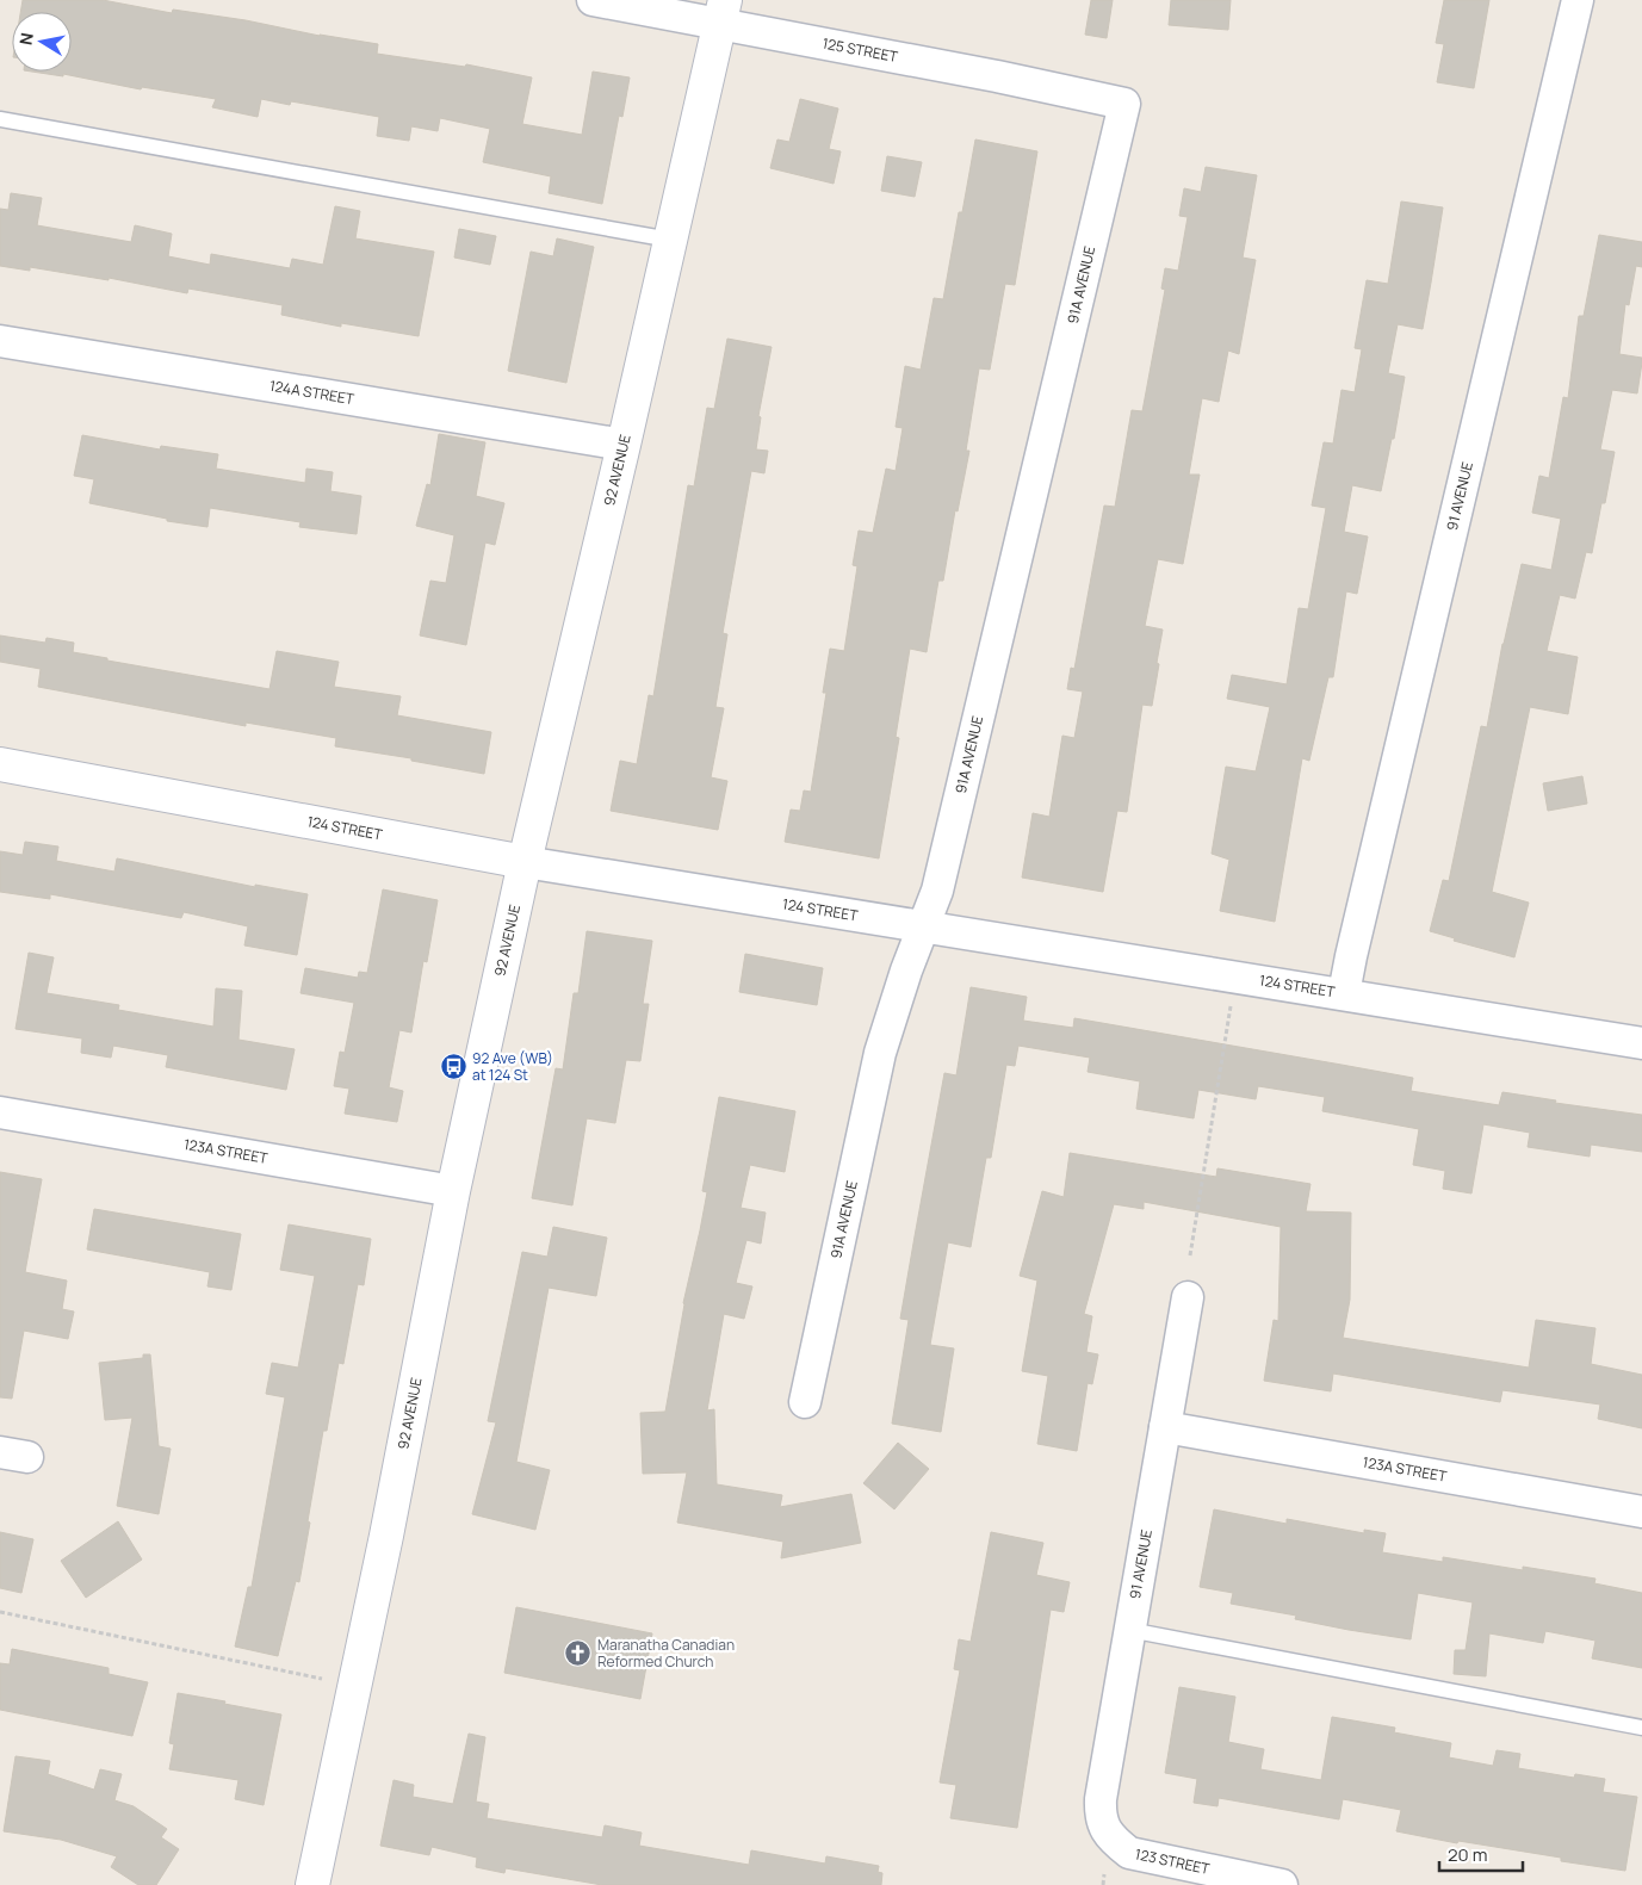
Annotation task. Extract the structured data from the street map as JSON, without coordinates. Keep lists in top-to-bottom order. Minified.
{"streets":{"street":["125 STREET","91A AVENUE","124A STREET","92 AVENUE","91 AVENUE","124 STREET","123A STREET","123 STREET"]},"crossings":[["125 STREET","91A AVENUE"],["125 STREET","92 AVENUE"],["91A AVENUE","124 STREET"],["124A STREET","92 AVENUE"],["92 AVENUE","124 STREET"],["92 AVENUE","123A STREET"],["91 AVENUE","124 STREET"],["91 AVENUE","123A STREET"],["91 AVENUE","123 STREET"]],"places":{"bus stop":["92 Ave (WB) at 124 St"],"church":["Maranatha Canadian Reformed Church"]},"scale_bar":"20 m","north":"left"}
